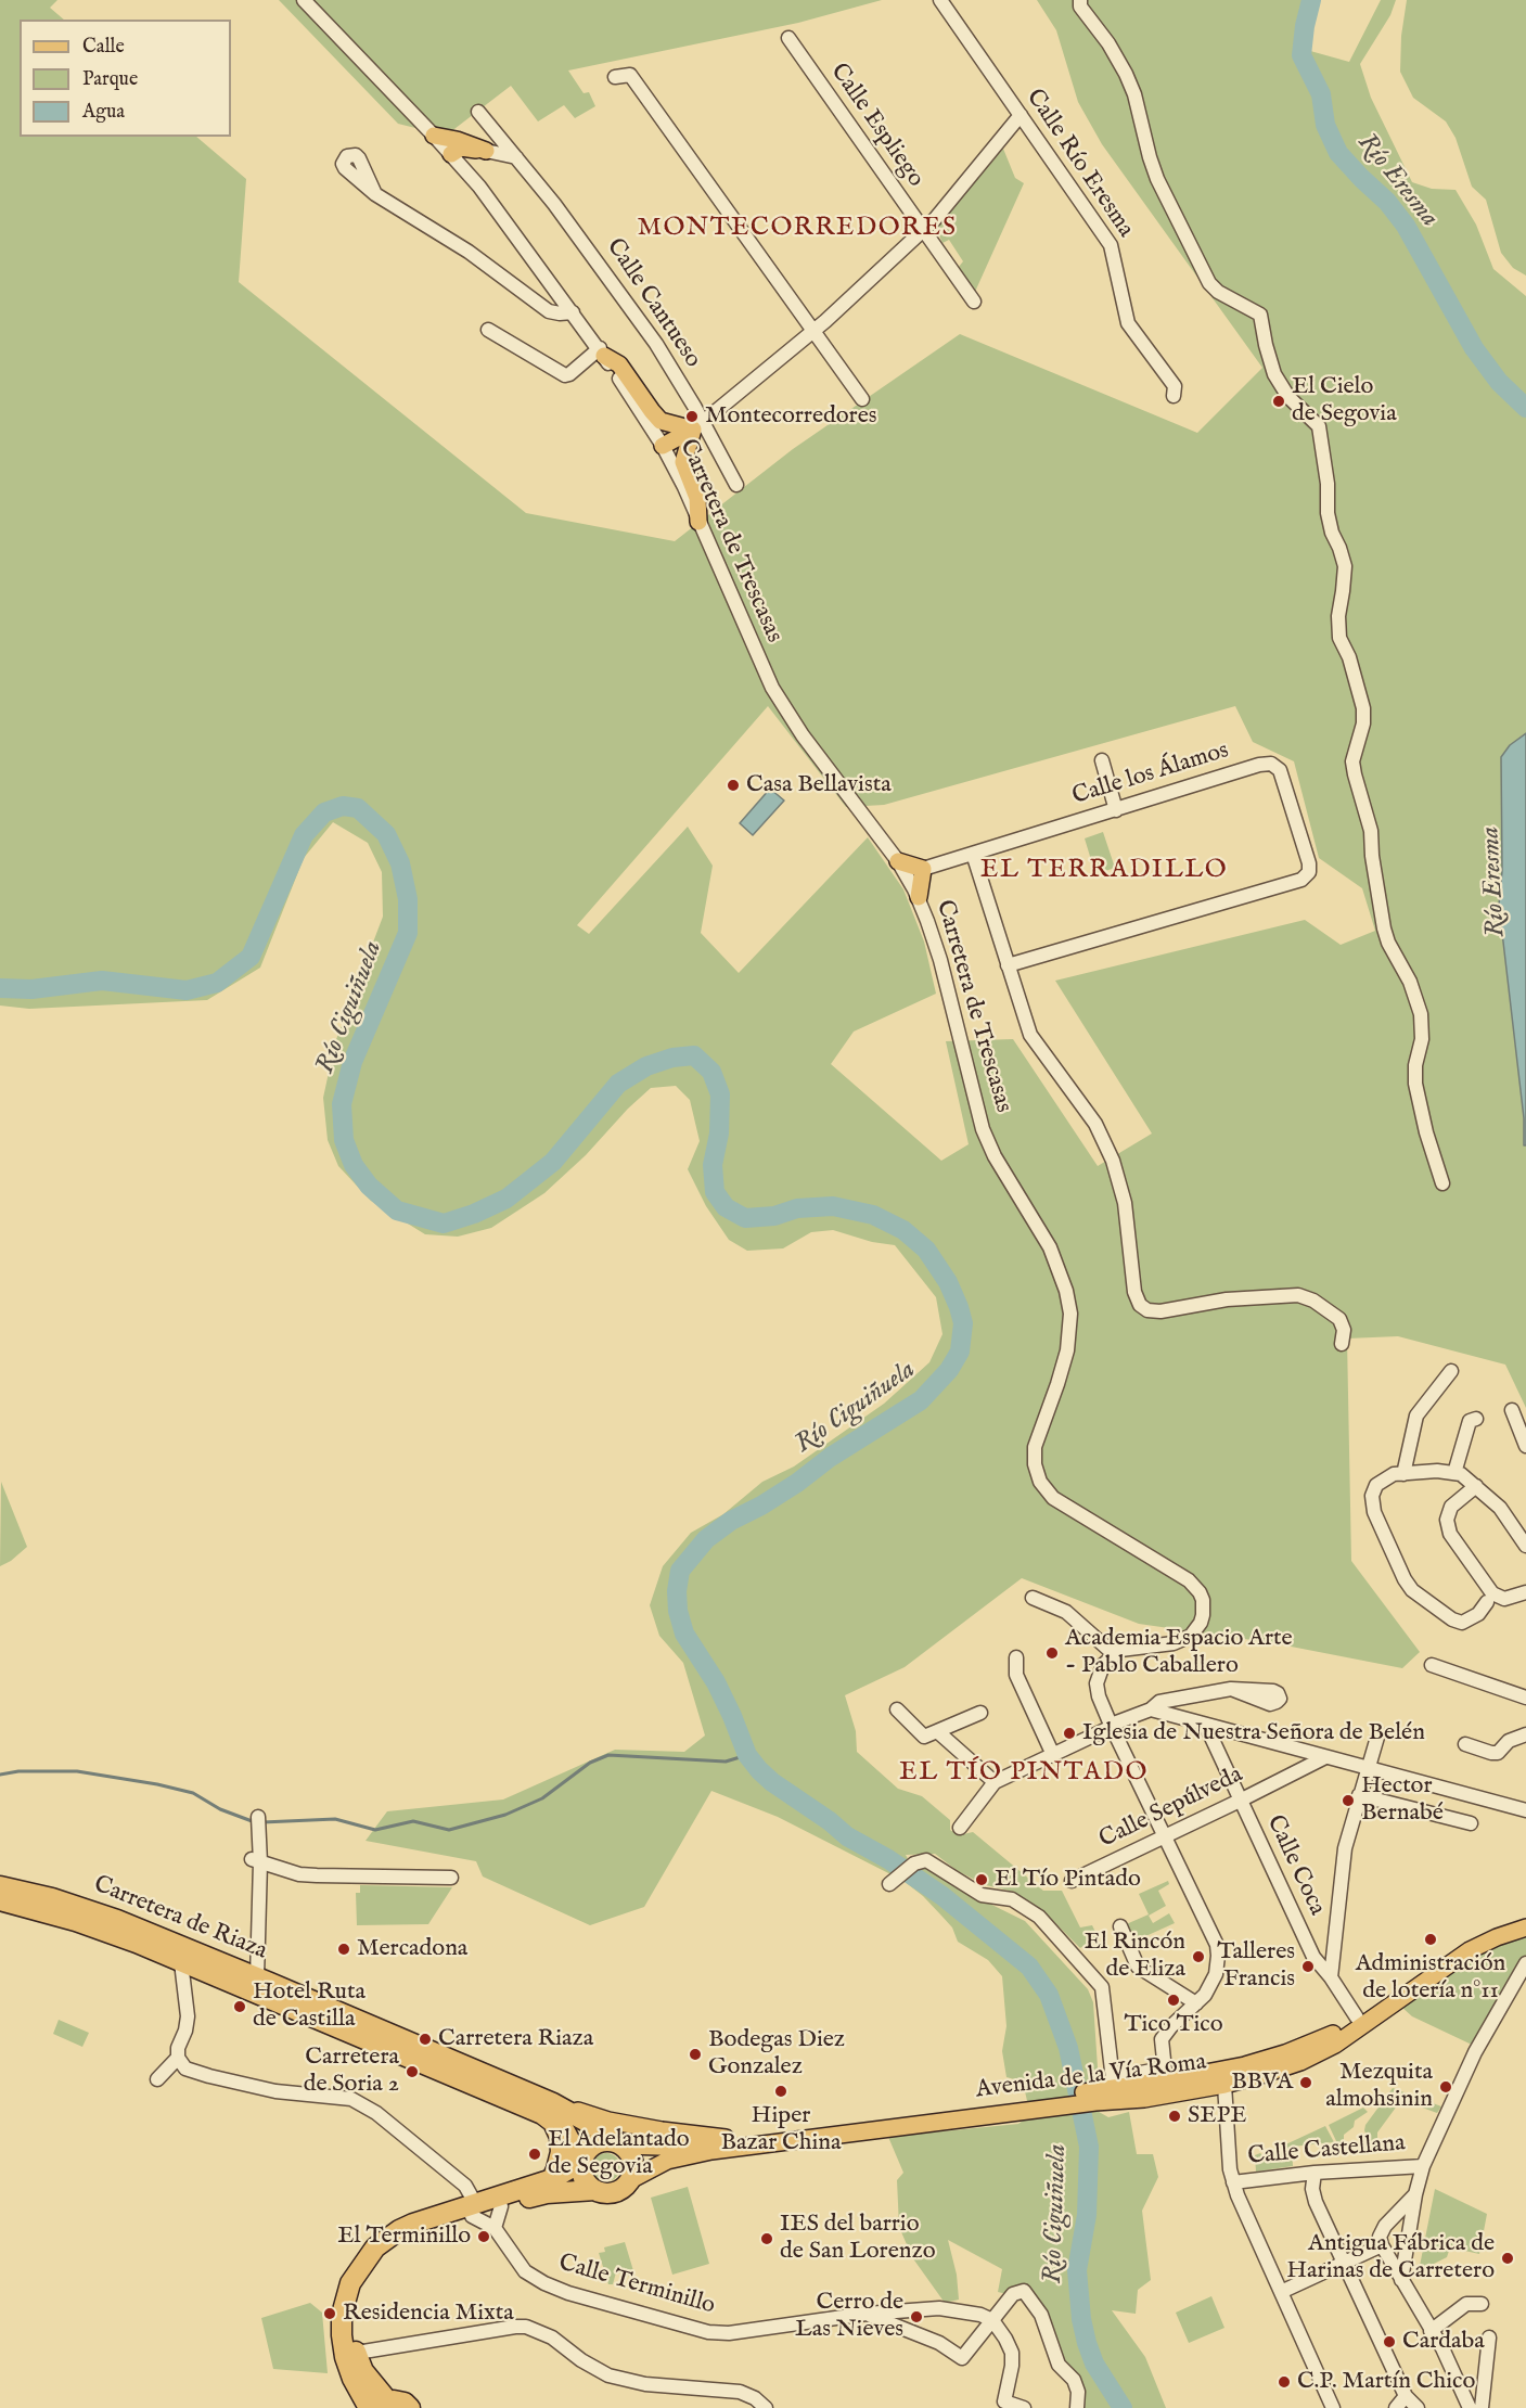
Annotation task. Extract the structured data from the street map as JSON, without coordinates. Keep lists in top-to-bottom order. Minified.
{"streets":{"highway":["Carretera de Riaza"],"main road":["Avenida de la Vía Roma"],"street":["Calle Espliego","Calle Río Eresma","Calle Cantueso","Carretera de Trescasas","Calle los Álamos","Calle Sepúlveda","Calle Coca","Calle Castellana","Calle Terminillo"]},"crossings":[["Calle Sepúlveda","Calle Coca"],["Calle Coca","Avenida de la Vía Roma"],["Carretera de Riaza","Avenida de la Vía Roma"]],"districts":["MONTECORREDORES","EL TERRADILLO","EL TÍO PINTADO"],"water":["Río Eresma","Río Ciguiñuela"],"places":["El Cielo de Segovia","Montecorredores","Casa Bellavista","Academia Espacio Arte - Pablo Caballero","Iglesia de Nuestra Señora de Belén","Hector Bernabé","El Tío Pintado","Administración de lotería n°11","Mercadona","El Rincón de Eliza","Talleres Francis","Tico Tico","Hotel Ruta de Castilla","Carretera Riaza","Bodegas Diez Gonzalez","Carretera de Soria 2","BBVA","Mezquita almohsinin","Hiper Bazar China","SEPE","El Adelantado de Segovia","El Terminillo","IES del barrio de San Lorenzo","Antigua Fábrica de Harinas de Carretero","Residencia Mixta","Cerro de Las Nieves","Cardaba","C.P. Martín Chico"],"legend":["Calle","Parque","Agua"]}
